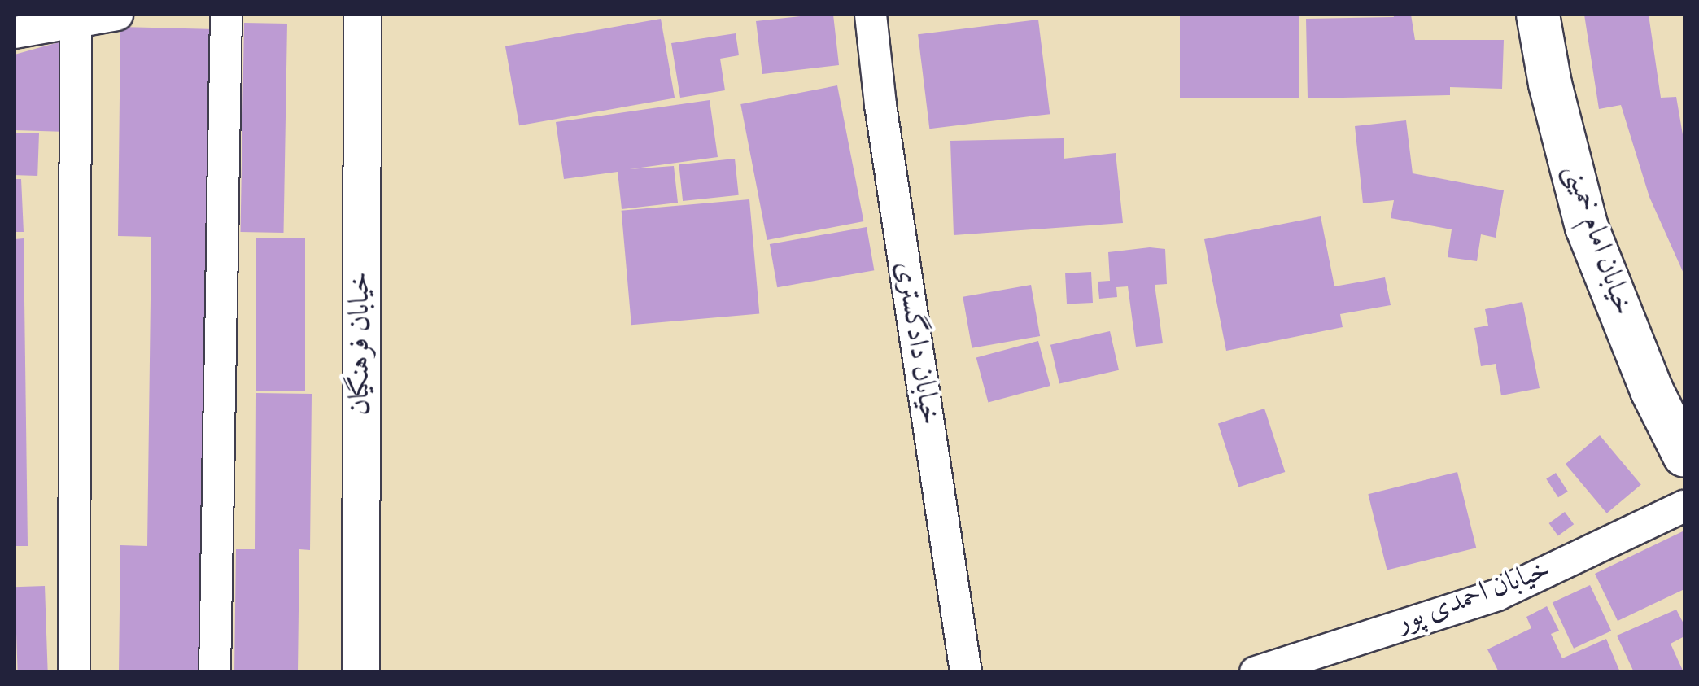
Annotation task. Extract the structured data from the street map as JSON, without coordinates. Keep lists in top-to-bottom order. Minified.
{"streets":{"main road":["خیابان امام خمینی"],"street":["خیابان فرهنگیان","خیابان دادگستری","خیابان احمدی پور"]}}
